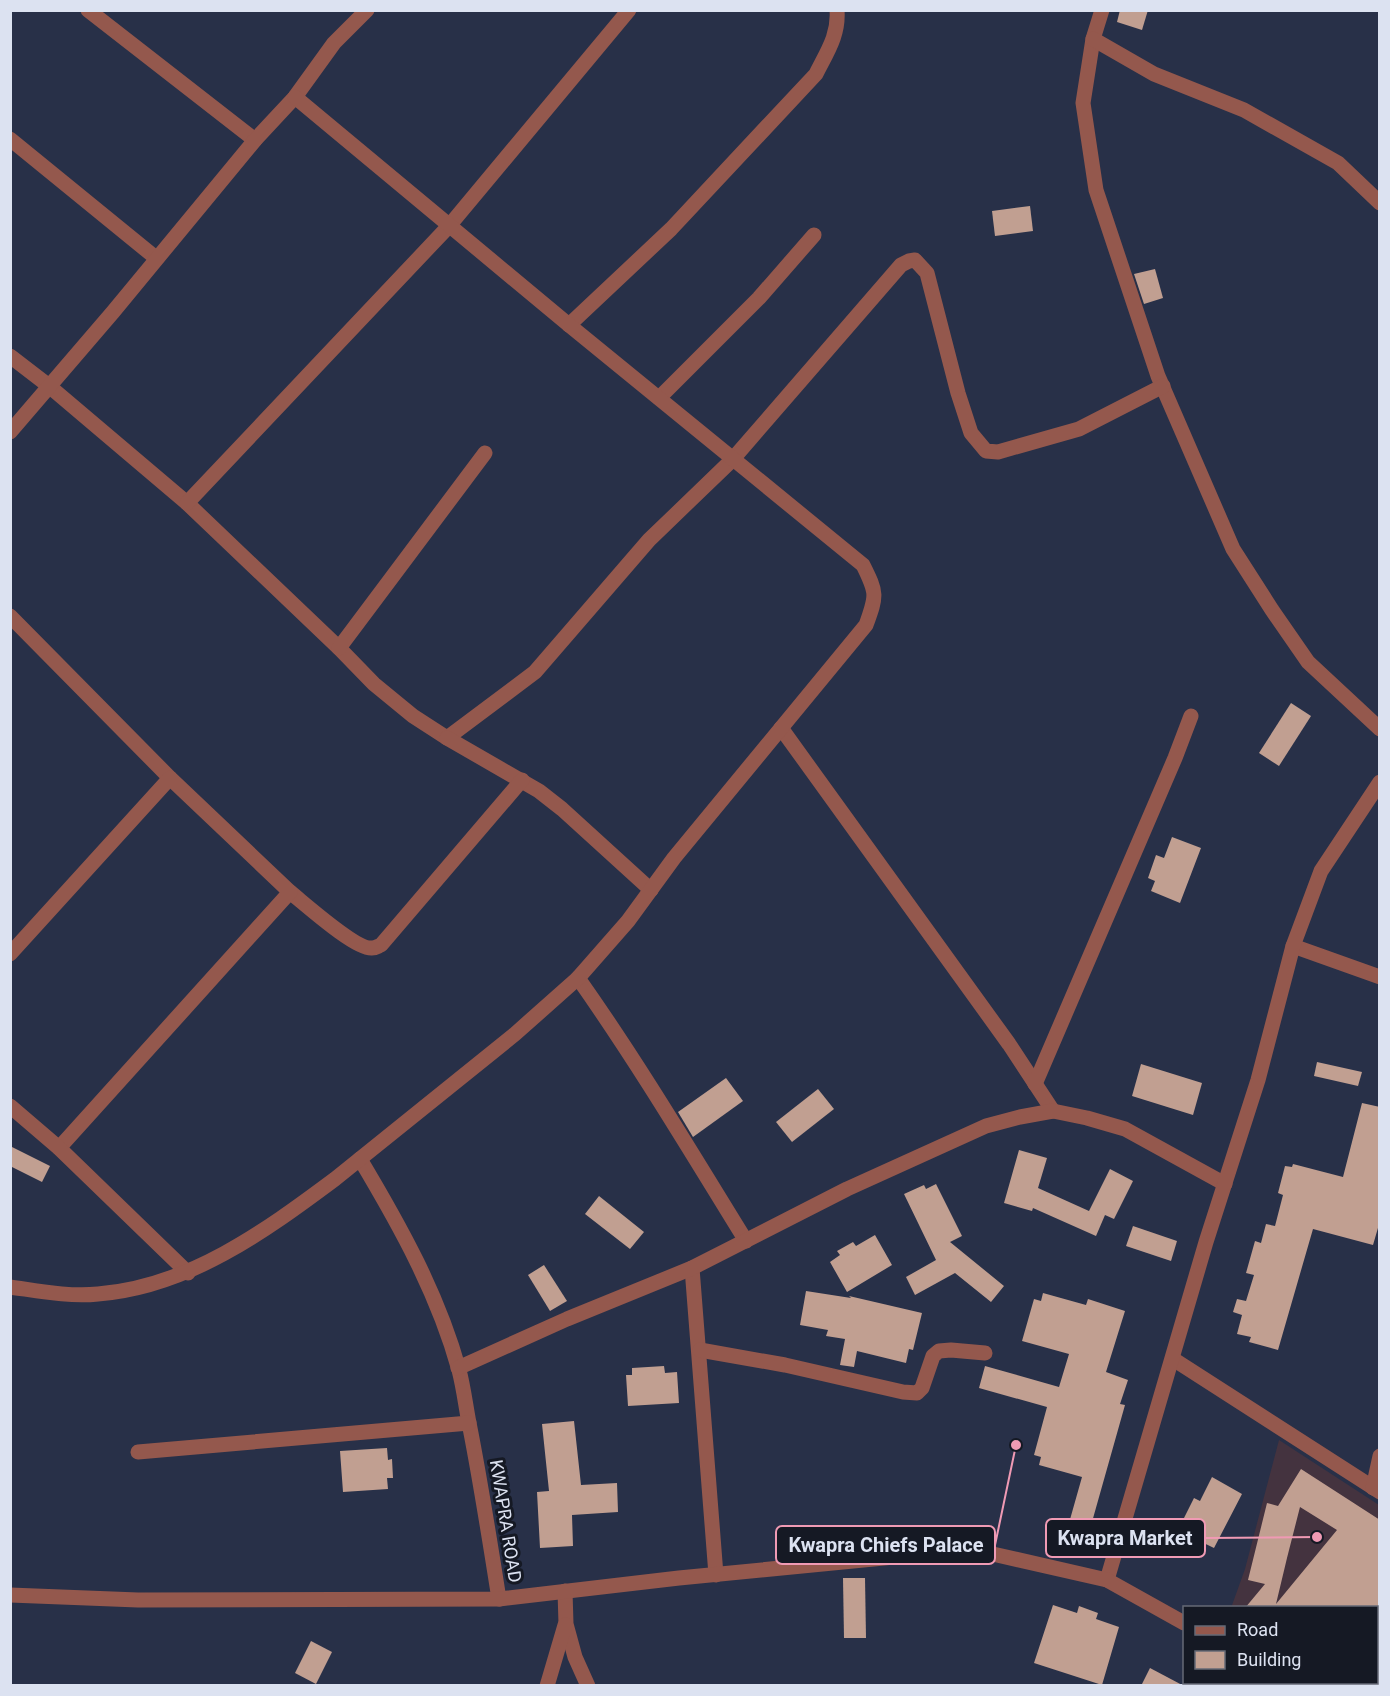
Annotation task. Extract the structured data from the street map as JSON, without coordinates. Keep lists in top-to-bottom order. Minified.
{"streets":{"street":["KWAPRA ROAD"]},"places":["Kwapra Chiefs Palace","Kwapra Market"],"legend":["Road","Building"]}
